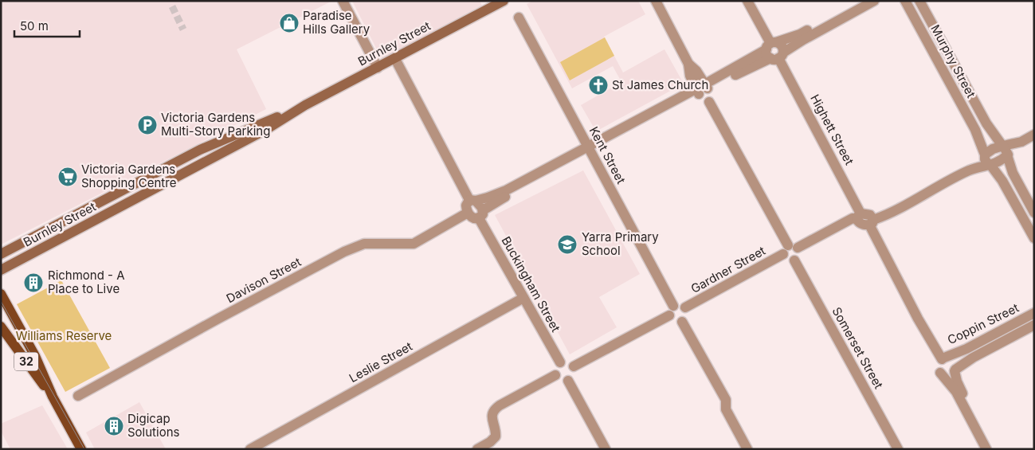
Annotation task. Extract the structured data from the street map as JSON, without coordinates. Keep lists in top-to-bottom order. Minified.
{"streets":{"main road":["Burnley Street","32"],"street":["Murphy Street","Highett Street","Kent Street","Gardner Street","Davison Street","Buckingham Street","Coppin Street","Somerset Street","Leslie Street"]},"crossings":[["Highett Street","Gardner Street"],["Kent Street","Gardner Street"],["Gardner Street","Somerset Street"],["Buckingham Street","Leslie Street"]],"parks":["Williams Reserve"],"places":{"shop":["Paradise Hills Gallery"],"church":["St James Church"],"parking":["Victoria Gardens Multi-Story Parking"],"supermarket":["Victoria Gardens Shopping Centre"],"school or university":["Yarra Primary School"],"building":["Richmond - A Place to Live","Digicap Solutions"]},"scale_bar":"50 m"}
